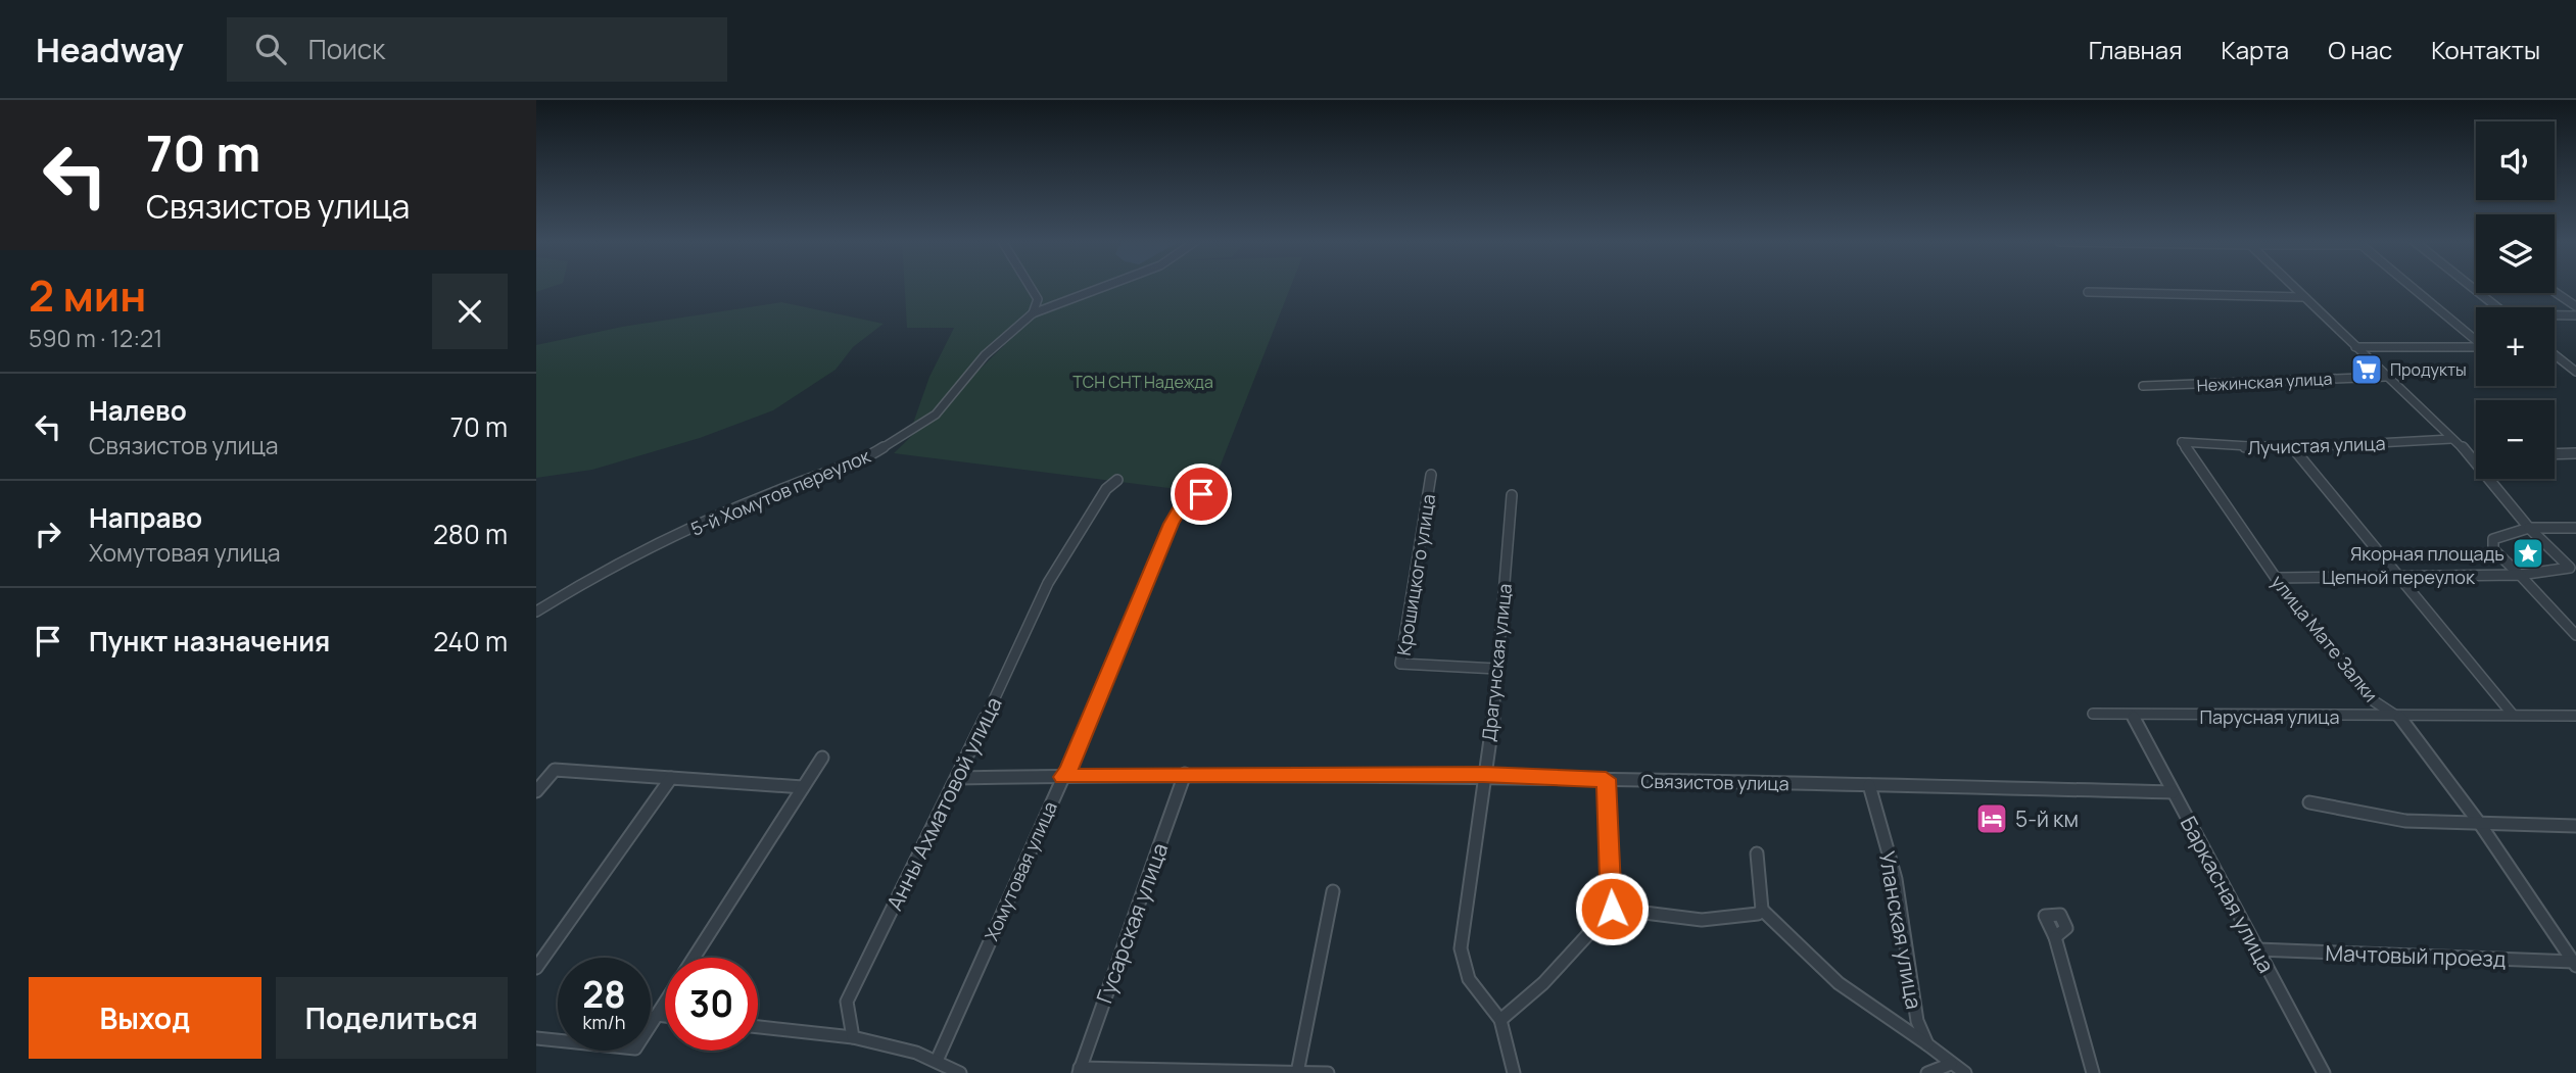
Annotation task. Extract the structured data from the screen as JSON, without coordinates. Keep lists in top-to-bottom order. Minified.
{"streets":{"street":["Нежинская улица","Лучистая улица","5-й Хомутов переулок","Крошицкого улица","Цепной переулок","улица Мате Залки","Драгунская улица","Парусная улица","Связистов улица","Анны Ахматовой улица","Хомутовая улица","Баркасная улица","Гусарская улица","Уланская улица","Мачтовый проезд"]},"crossings":[["Лучистая улица","улица Мате Залки"],["Крошицкого улица","Драгунская улица"],["Цепной переулок","улица Мате Залки"],["улица Мате Залки","Парусная улица"],["улица Мате Залки","Мачтовый проезд"],["Драгунская улица","Связистов улица"],["Парусная улица","Баркасная улица"],["Связистов улица","Анны Ахматовой улица"],["Связистов улица","Хомутовая улица"],["Связистов улица","Баркасная улица"],["Связистов улица","Гусарская улица"],["Связистов улица","Уланская улица"],["Баркасная улица","Мачтовый проезд"]],"parks":["ТСН СНТ Надежда"],"places":{"supermarket":["Продукты"],"place":["Якорная площадь"],"hotel":["5-й км"]},"page":{"header":"Headway","search":"Поиск","nav":["Главная","Карта","О нас","Контакты"],"turn":["70 m","Связистов улица"],"map_buttons":["+","−"],"heading":["2 мин","590 m · 12:21"],"list":[{"name":"Налево","note":"Связистов улица","value":"70 m"},{"name":"Направо","note":"Хомутовая улица","value":"280 m"},{"name":"Пункт назначения","value":"240 m"}],"speed":"28 km/h","limit":"30","buttons":["Выход","Поделиться"]}}
